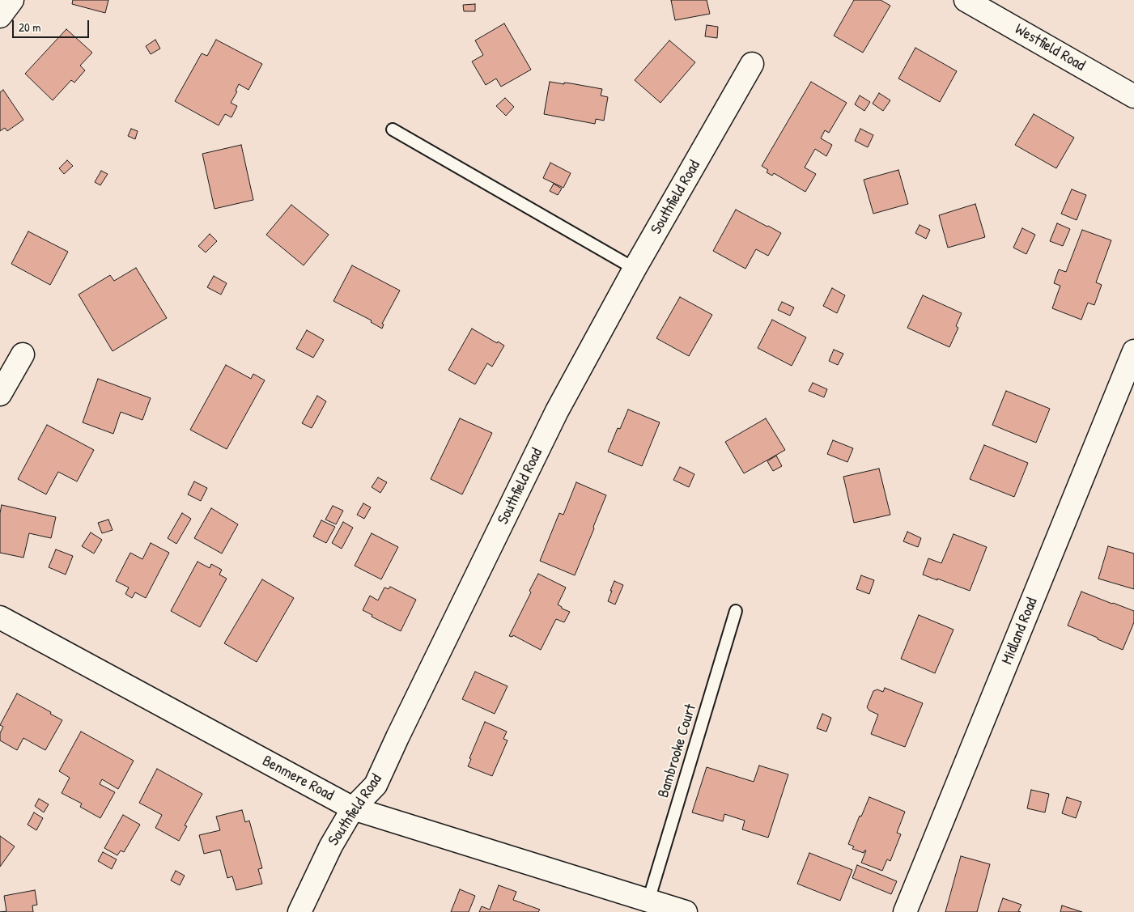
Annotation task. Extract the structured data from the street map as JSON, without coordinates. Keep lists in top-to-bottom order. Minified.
{"streets":{"street":["Westfield Road","Southfield Road","Midland Road","Benmere Road"],"lane":["Bambrooke Court"]},"crossings":[["Southfield Road","Benmere Road"],["Bambrooke Court","Benmere Road"]],"scale_bar":"20 m"}
